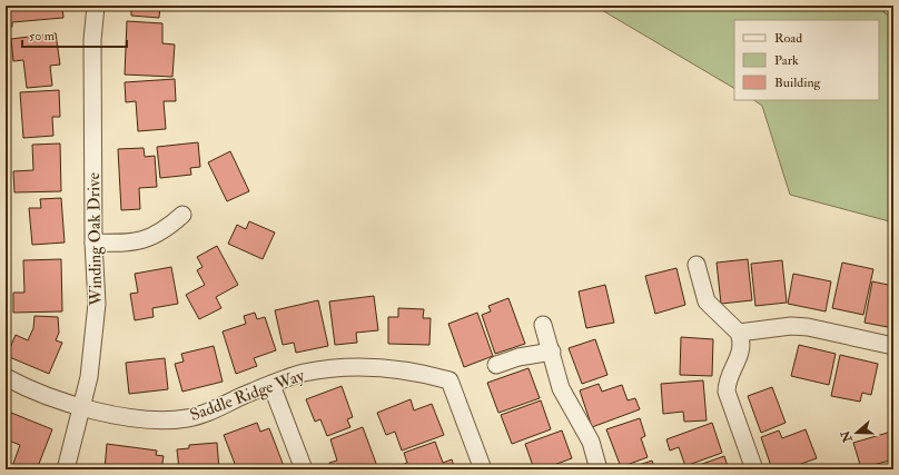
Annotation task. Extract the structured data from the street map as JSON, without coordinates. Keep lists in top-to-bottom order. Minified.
{"streets":{"street":["Winding Oak Drive","Saddle Ridge Way"]},"crossings":[["Winding Oak Drive","Saddle Ridge Way"]],"legend":["Road","Park","Building"],"scale_bar":"50 m","north":"left"}
